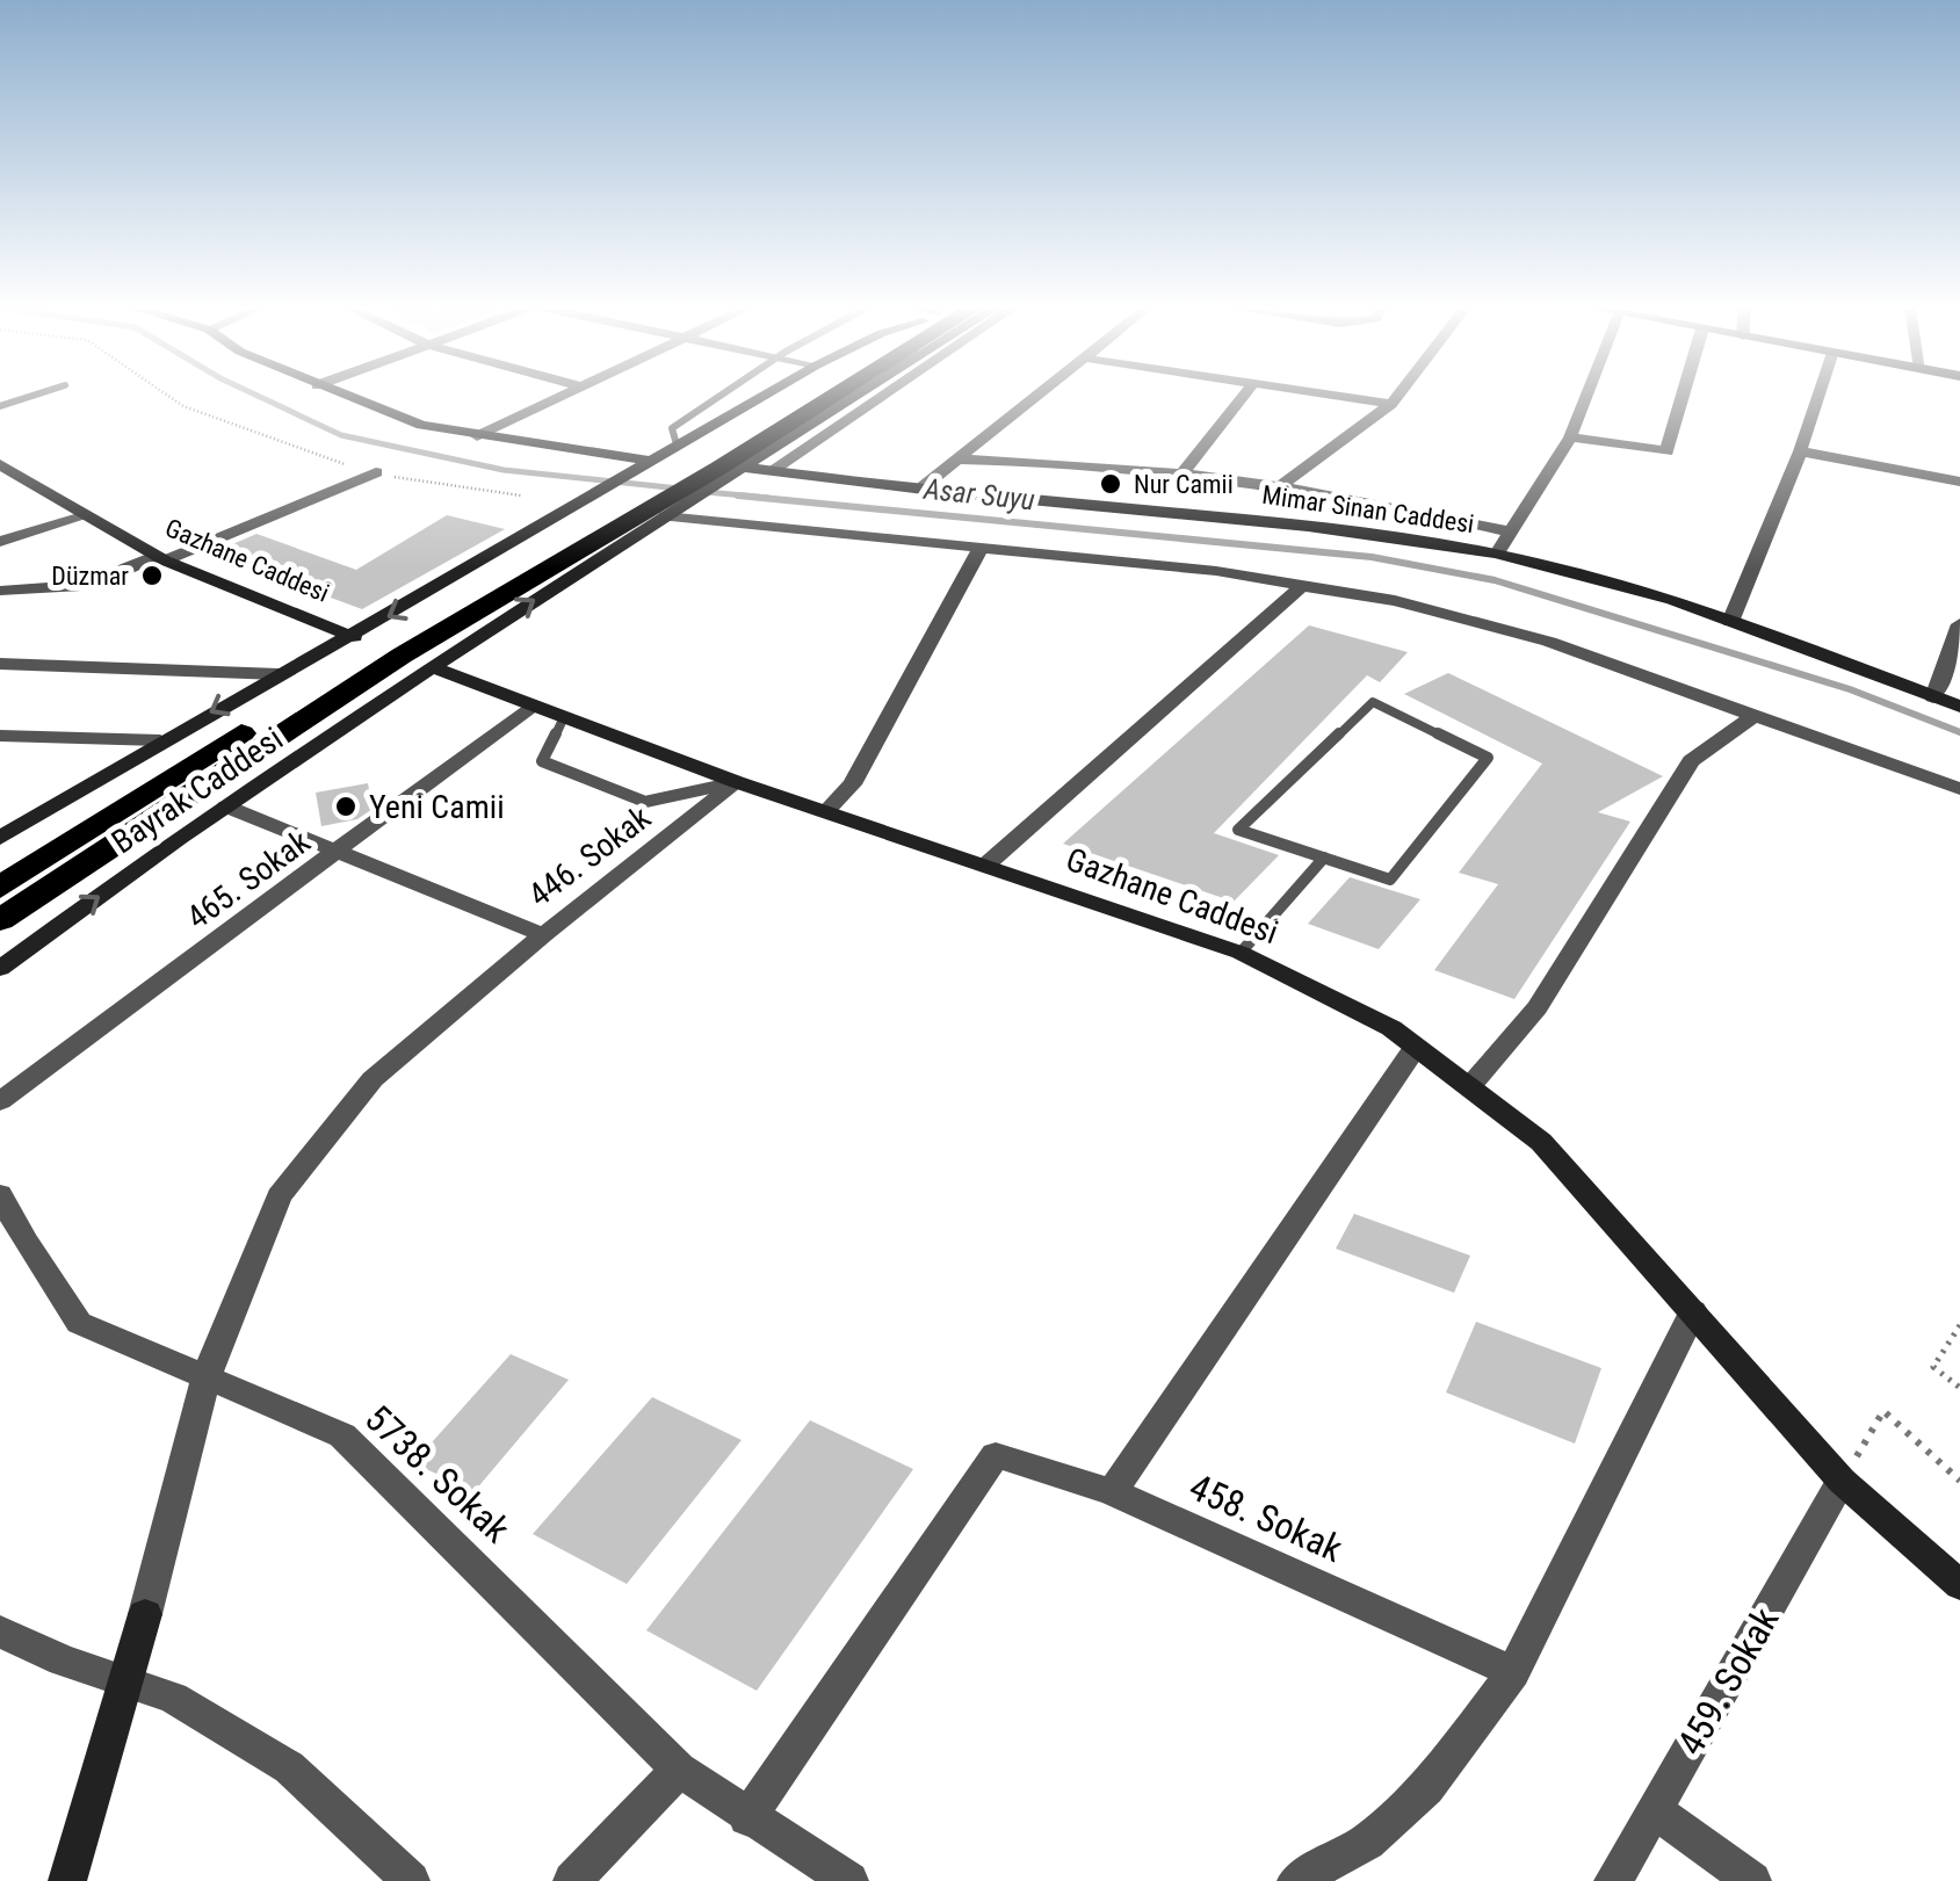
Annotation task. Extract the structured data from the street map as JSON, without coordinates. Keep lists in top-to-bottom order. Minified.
{"streets":{"main road":["Mimar Sinan Caddesi","Gazhane Caddesi","Bayrak Caddesi"],"street":["446. Sokak","465. Sokak","5738. Sokak","458. Sokak","459. Sokak"]},"crossings":[["Mimar Sinan Caddesi","Bayrak Caddesi"],["Gazhane Caddesi","Bayrak Caddesi"],["Gazhane Caddesi","446. Sokak"],["Gazhane Caddesi","465. Sokak"],["Gazhane Caddesi","459. Sokak"],["Bayrak Caddesi","446. Sokak"],["446. Sokak","465. Sokak"],["5738. Sokak","458. Sokak"]],"water":["Asar Suyu"],"places":["Nur Camii","Düzmar","Yeni Camii"]}
